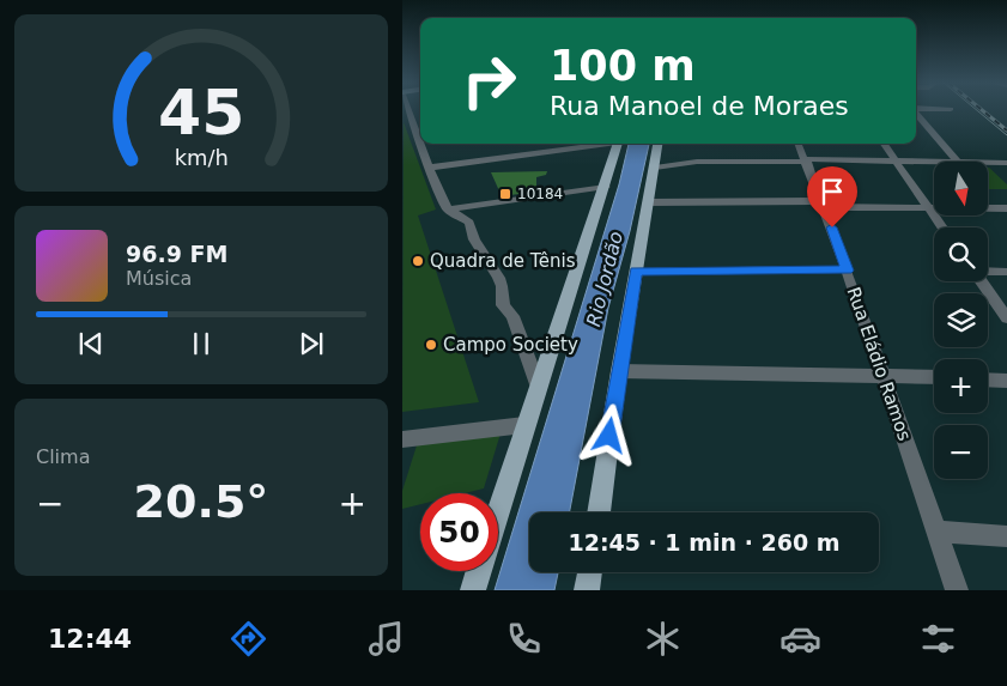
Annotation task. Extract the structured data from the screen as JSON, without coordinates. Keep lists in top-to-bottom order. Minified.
{"streets":{"street":["Rua Eládio Ramos"]},"water":["Rio Jordão"],"places":{"transit":["10184"],"other":["Quadra de Tênis","Campo Society"]},"north":"bottom","page":{"turn":["100 m","Rua Manoel de Moraes"],"map_buttons":["+","−"],"song":["96.9 FM","Música"],"tile":"Clima","heat":["−","20.5°","+"],"limit":"50","trip":"12:45 · 1 min · 260 m","tabs":"12:44","gauge":["45","km/h"]}}
